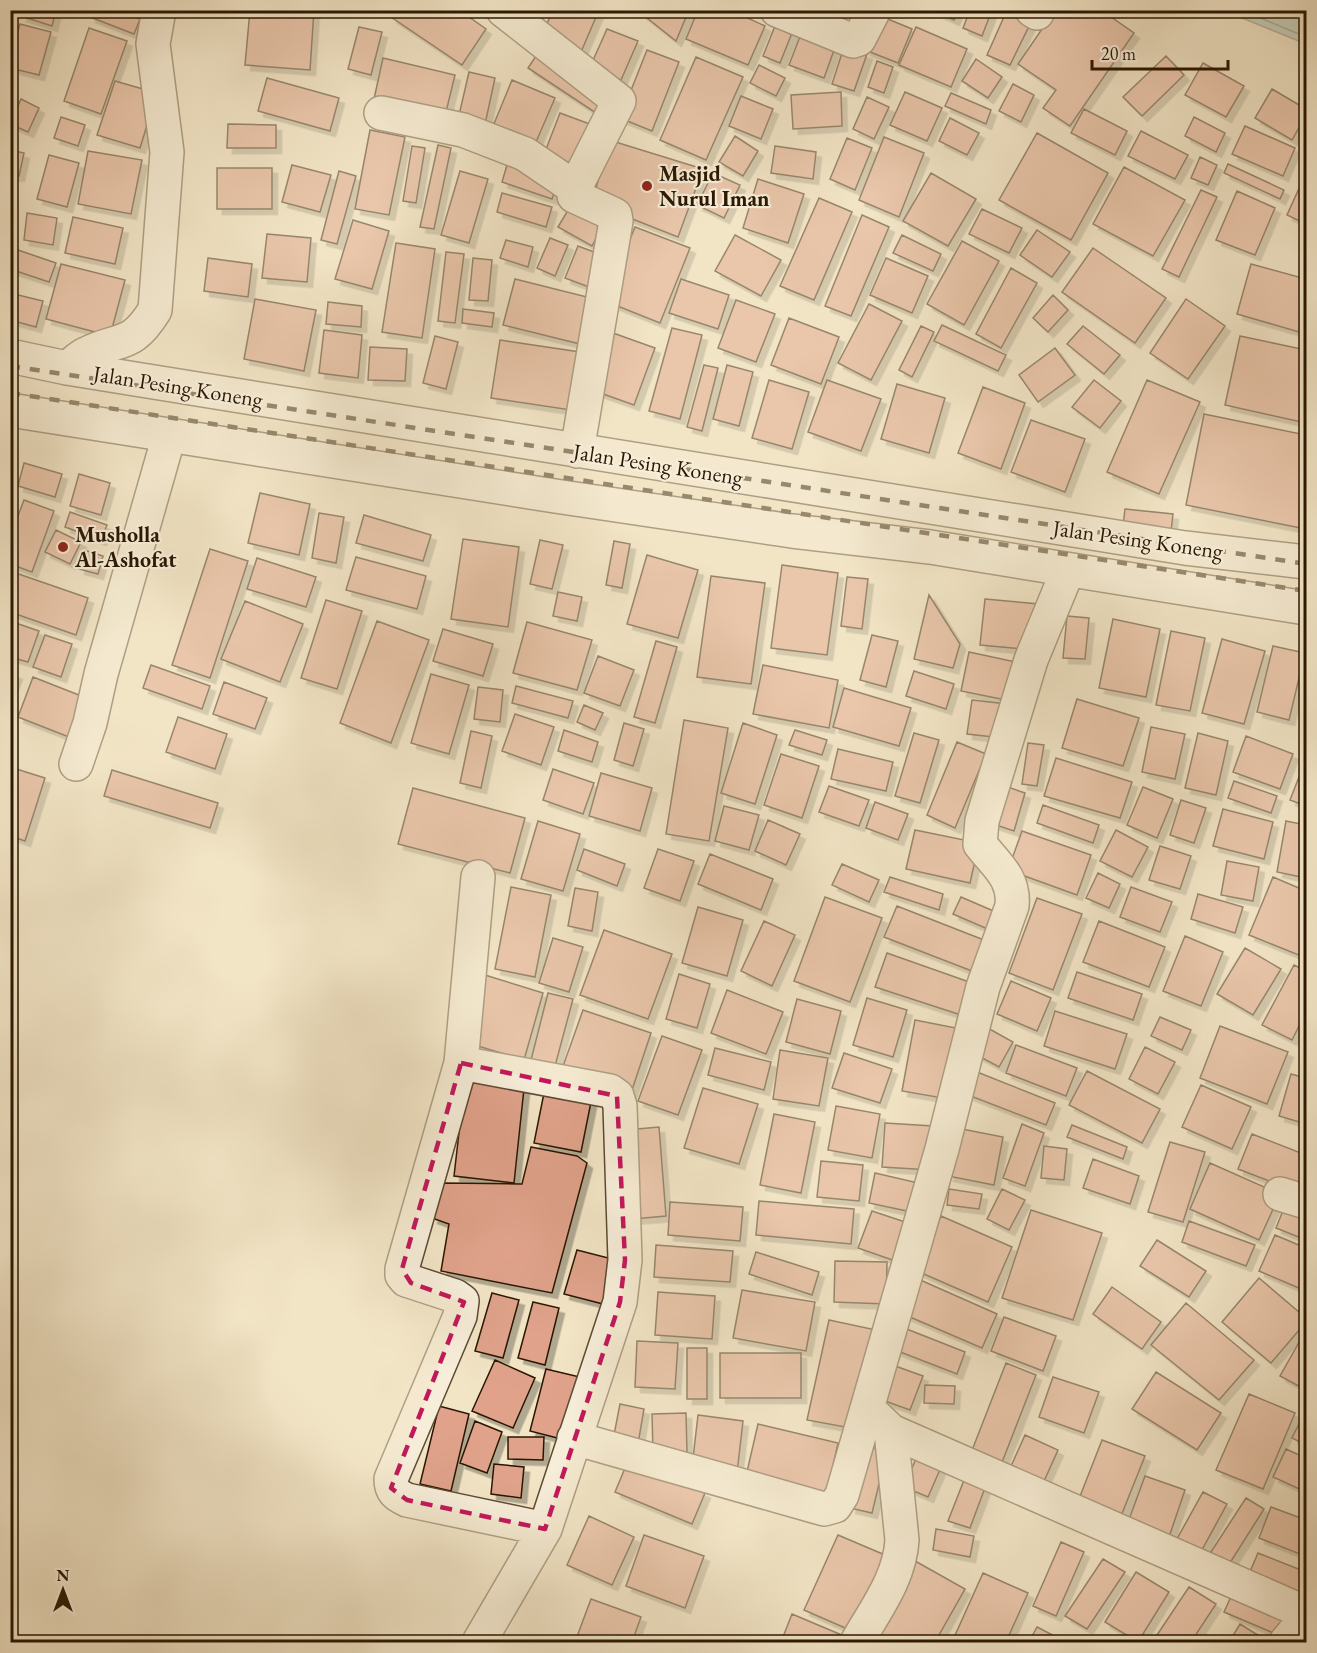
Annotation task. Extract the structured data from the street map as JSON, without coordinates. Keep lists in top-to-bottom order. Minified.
{"streets":{"street":["Jalan Pesing Koneng"]},"places":["Masjid Nurul Iman","Musholla Al-Ashofat"],"scale_bar":"20 m","north":"top"}
